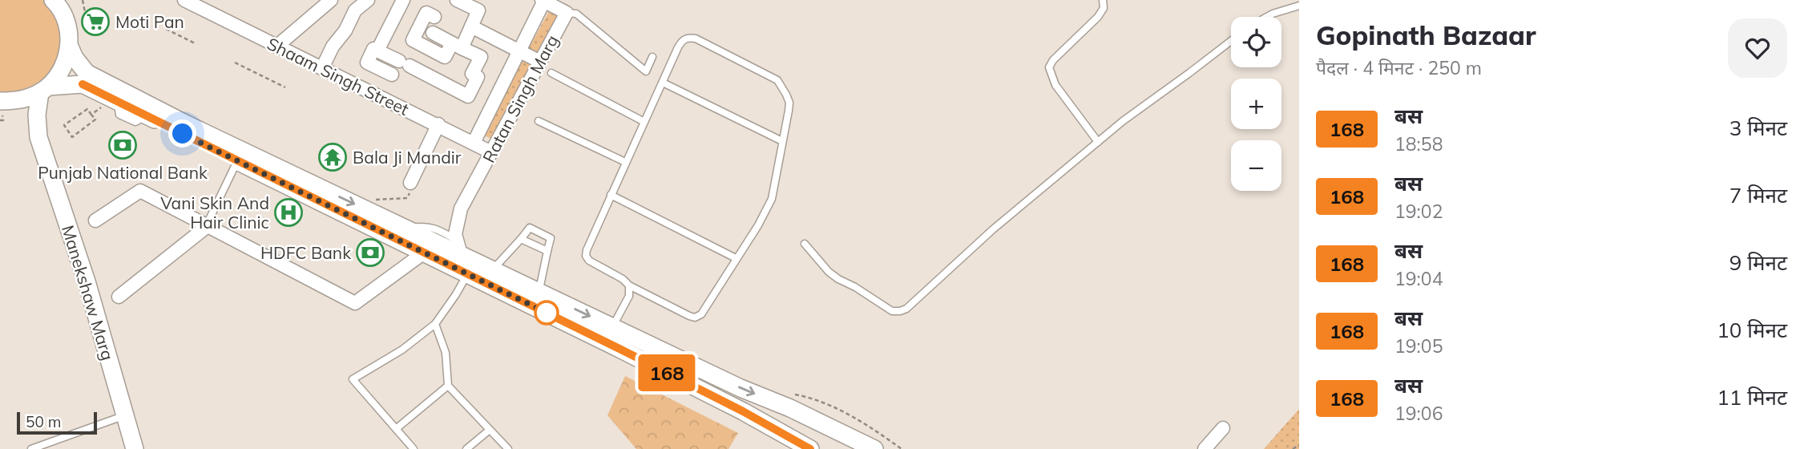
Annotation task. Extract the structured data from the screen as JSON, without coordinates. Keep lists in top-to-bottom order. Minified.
{"streets":{"street":["Shaam Singh Street","Ratan Singh Marg","Manekshaw Marg"]},"crossings":[["Shaam Singh Street","Ratan Singh Marg"]],"places":{"supermarket":["Moti Pan"],"bank":["Punjab National Bank","HDFC Bank"],"temple":["Bala Ji Mandir"],"hospital":["Vani Skin And Hair Clinic"]},"lines":["bus line 168"],"scale_bar":"50 m","page":{"on_map":"168","heading":["Gopinath Bazaar","पैदल · 4 मिनट · 250 m"],"map_buttons":["+","−"],"list":[{"mark":"168","name":"बस","note":"18:58","value":"3 मिनट"},{"mark":"168","name":"बस","note":"19:02","value":"7 मिनट"},{"mark":"168","name":"बस","note":"19:04","value":"9 मिनट"},{"mark":"168","name":"बस","note":"19:05","value":"10 मिनट"},{"mark":"168","name":"बस","note":"19:06","value":"11 मिनट"}],"scale":"50 m"}}
